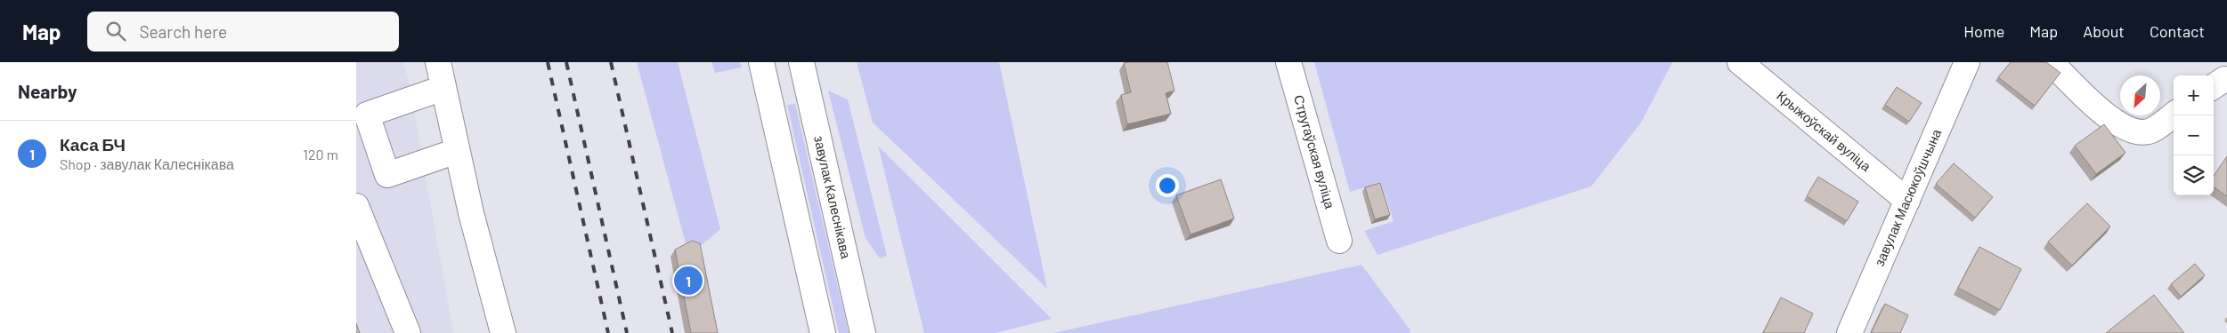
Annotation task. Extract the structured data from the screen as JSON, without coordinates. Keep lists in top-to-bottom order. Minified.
{"streets":{"street":["Крыжоўскай вуліца","Стругаўская вуліца","завулак Масюкоўшчына","завулак Калеснікава"]},"crossings":[["Крыжоўскай вуліца","завулак Масюкоўшчына"]],"north":"bottom left","page":{"header":"Map","search":"Search here","nav":["Home","Map","About","Contact"],"heading":"Nearby","map_buttons":["+","−"],"list":[{"mark":"1","name":"Каса БЧ","note":"Shop · завулак Калеснікава","value":"120 m"}],"pins":"1"}}
